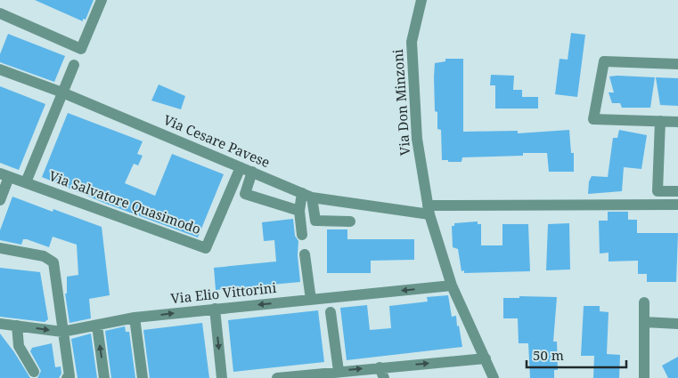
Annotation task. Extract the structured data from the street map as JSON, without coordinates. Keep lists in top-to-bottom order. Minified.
{"streets":{"street":["Via Don Minzoni","Via Cesare Pavese","Via Salvatore Quasimodo","Via Elio Vittorini"]},"crossings":[["Via Don Minzoni","Via Cesare Pavese"],["Via Don Minzoni","Via Elio Vittorini"],["Via Cesare Pavese","Via Salvatore Quasimodo"]],"scale_bar":"50 m"}
